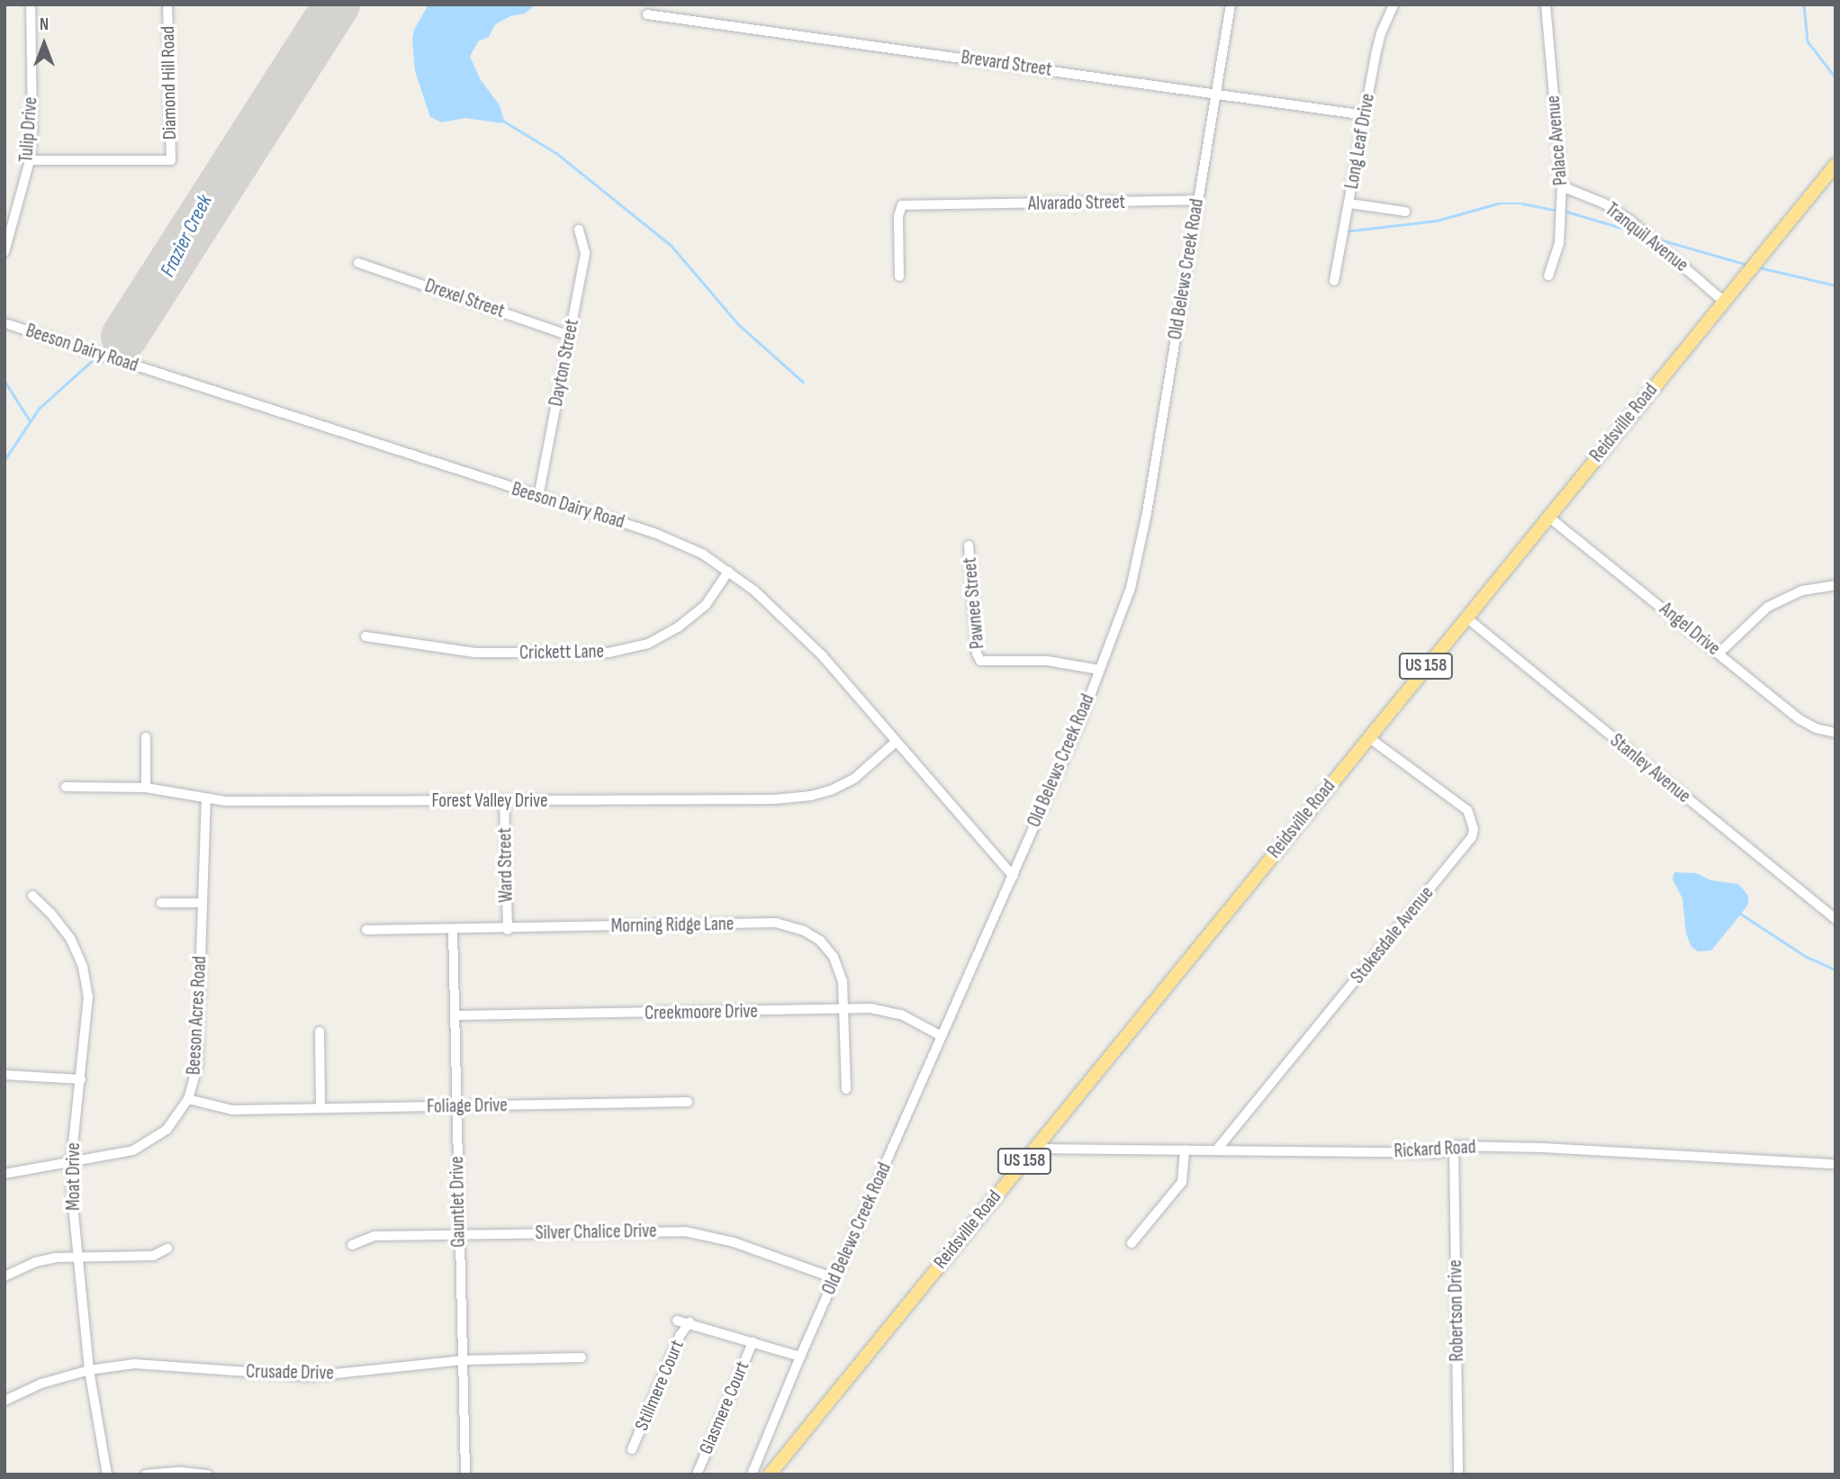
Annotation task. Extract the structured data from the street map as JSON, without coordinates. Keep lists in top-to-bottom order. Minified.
{"streets":{"highway":["Reidsville Road","US 158"],"street":["Brevard Street","Diamond Hill Road","Tulip Drive","Palace Avenue","Long Leaf Drive","Alvarado Street","Tranquil Avenue","Old Belews Creek Road","Drexel Street","Beeson Dairy Road","Dayton Street","Pawnee Street","Angel Drive","Crickett Lane","Stanley Avenue","Forest Valley Drive","Ward Street","Morning Ridge Lane","Stokesdale Avenue","Creekmoore Drive","Beeson Acres Road","Foliage Drive","Rickard Road","Moat Drive","Gauntlet Drive","Silver Chalice Drive","Robertson Drive","Crusade Drive","Stillmere Court","Glasmere Court"]},"crossings":[["Brevard Street","Long Leaf Drive"],["Brevard Street","Old Belews Creek Road"],["Diamond Hill Road","Tulip Drive"],["Palace Avenue","Tranquil Avenue"],["Alvarado Street","Old Belews Creek Road"],["Tranquil Avenue","Reidsville Road"],["Old Belews Creek Road","Beeson Dairy Road"],["Old Belews Creek Road","Pawnee Street"],["Old Belews Creek Road","Creekmoore Drive"],["Old Belews Creek Road","Silver Chalice Drive"],["Drexel Street","Dayton Street"],["Beeson Dairy Road","Dayton Street"],["Beeson Dairy Road","Crickett Lane"],["Beeson Dairy Road","Forest Valley Drive"],["Reidsville Road","Angel Drive"],["Reidsville Road","Stanley Avenue"],["Reidsville Road","Stokesdale Avenue"],["Reidsville Road","Rickard Road"],["Forest Valley Drive","Ward Street"],["Forest Valley Drive","Beeson Acres Road"],["Ward Street","Morning Ridge Lane"],["Morning Ridge Lane","Creekmoore Drive"],["Morning Ridge Lane","Gauntlet Drive"],["Stokesdale Avenue","Rickard Road"],["Creekmoore Drive","Gauntlet Drive"],["Beeson Acres Road","Foliage Drive"],["Beeson Acres Road","Moat Drive"],["Foliage Drive","Gauntlet Drive"],["Rickard Road","Robertson Drive"],["Moat Drive","Crusade Drive"],["Gauntlet Drive","Silver Chalice Drive"],["Gauntlet Drive","Crusade Drive"]],"water":["Frazier Creek"],"north":"top"}
